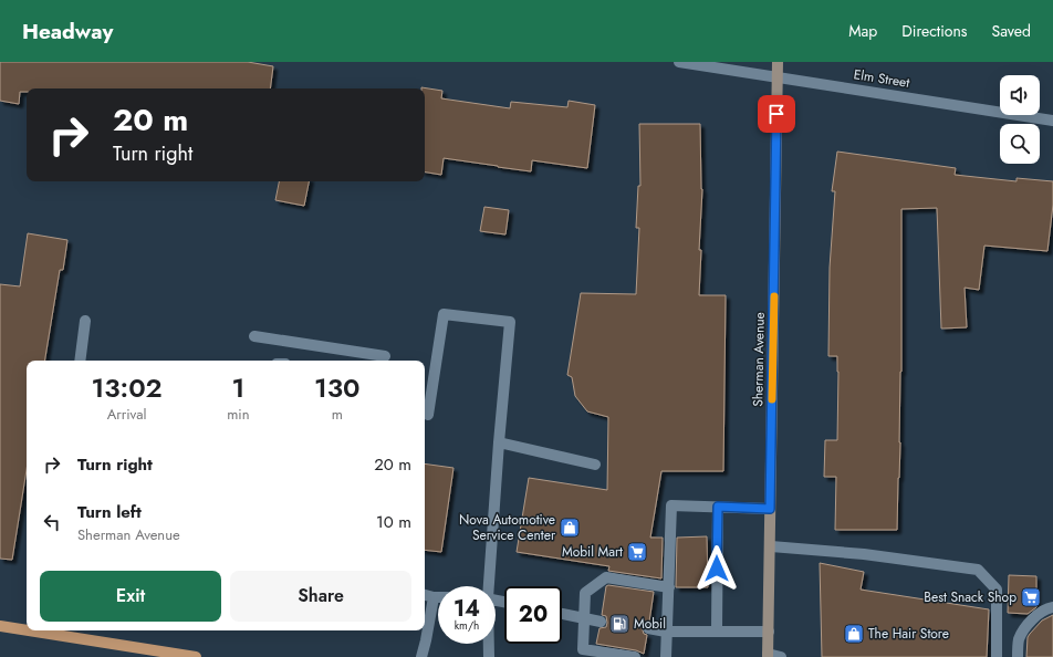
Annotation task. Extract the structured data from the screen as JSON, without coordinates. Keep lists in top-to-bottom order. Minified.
{"streets":{"main road":["Sherman Avenue"],"street":["Elm Street"]},"crossings":[["Elm Street","Sherman Avenue"]],"places":{"shop":["Nova Automotive Service Center","The Hair Store"],"supermarket":["Mobil Mart","Best Snack Shop"],"fuel station":["Mobil"]},"page":{"header":"Headway","nav":["Map","Directions","Saved"],"turn":["20 m","Turn right"],"eta":["13:02","Arrival","1","min","130","m"],"list":[{"name":"Turn right","value":"20 m"},{"name":"Turn left","note":"Sherman Avenue","value":"10 m"}],"buttons":["Exit","Share"],"speed":"14 km/h","limit":"20"}}
